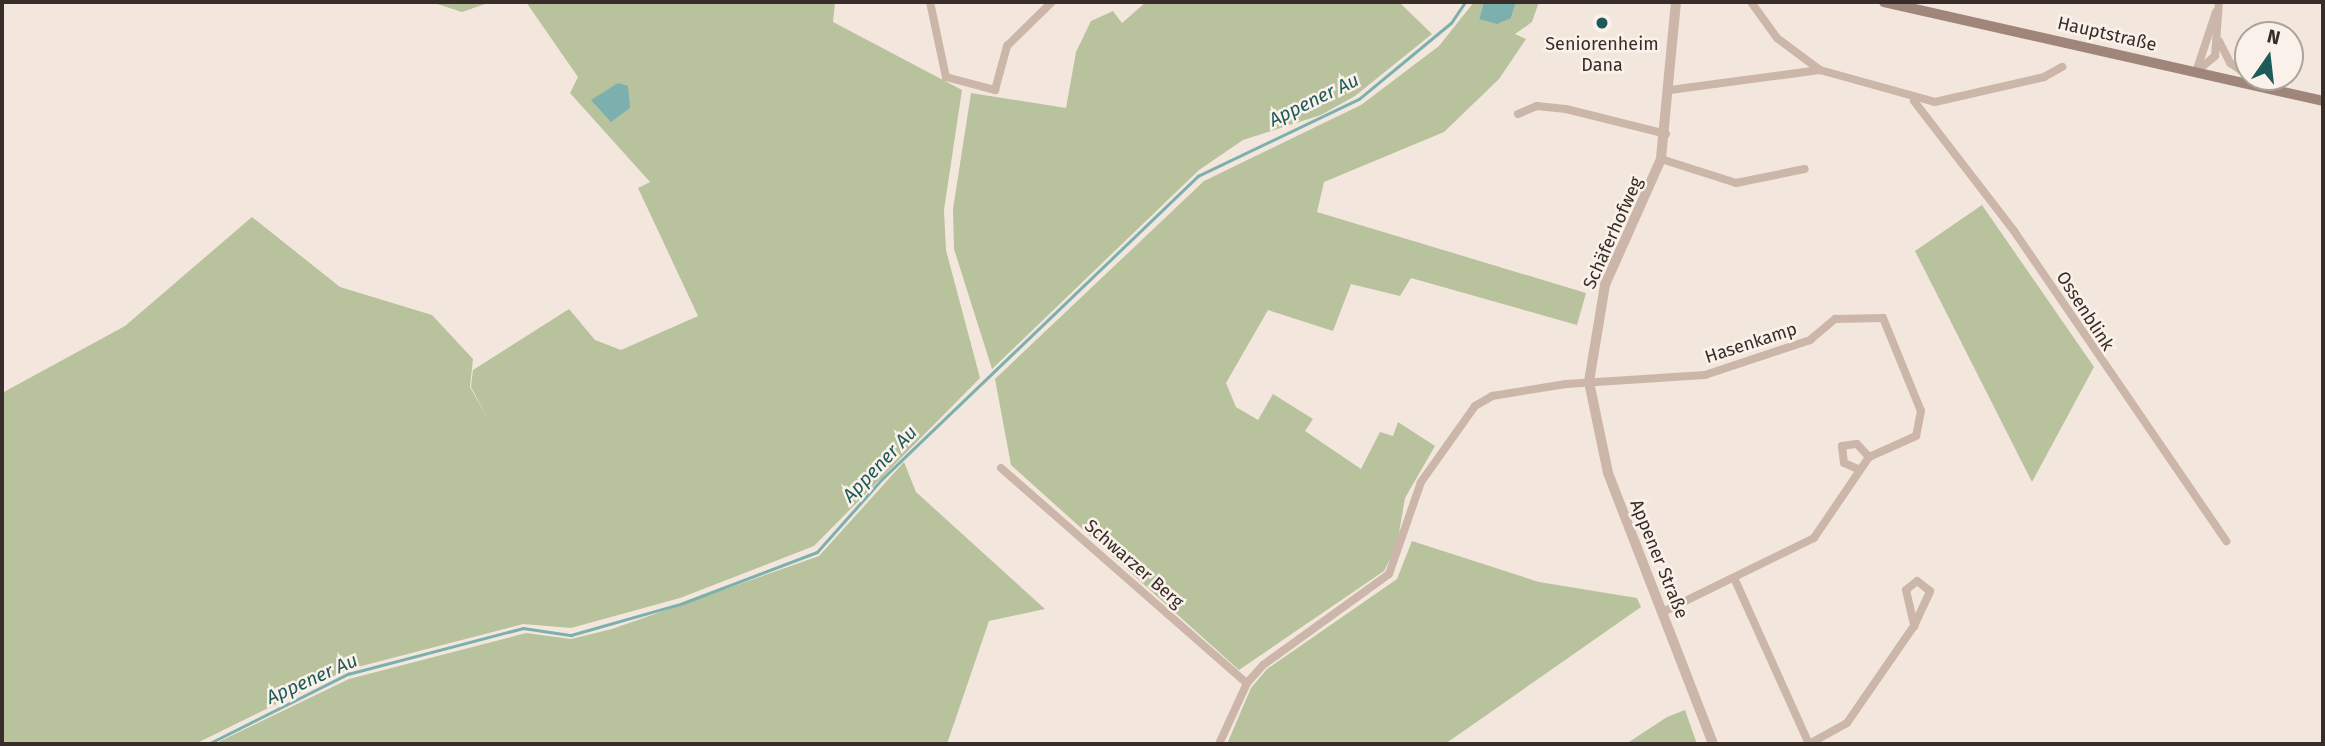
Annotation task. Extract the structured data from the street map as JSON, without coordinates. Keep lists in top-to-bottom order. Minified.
{"streets":{"main road":["Hauptstraße"],"street":["Schäferhofweg","Ossenblink","Hasenkamp","Appener Straße","Schwarzer Berg"]},"crossings":[["Schäferhofweg","Hasenkamp"],["Schäferhofweg","Appener Straße"],["Hasenkamp","Appener Straße"]],"water":["Appener Au"],"places":["Seniorenheim Dana"],"north":"top"}
